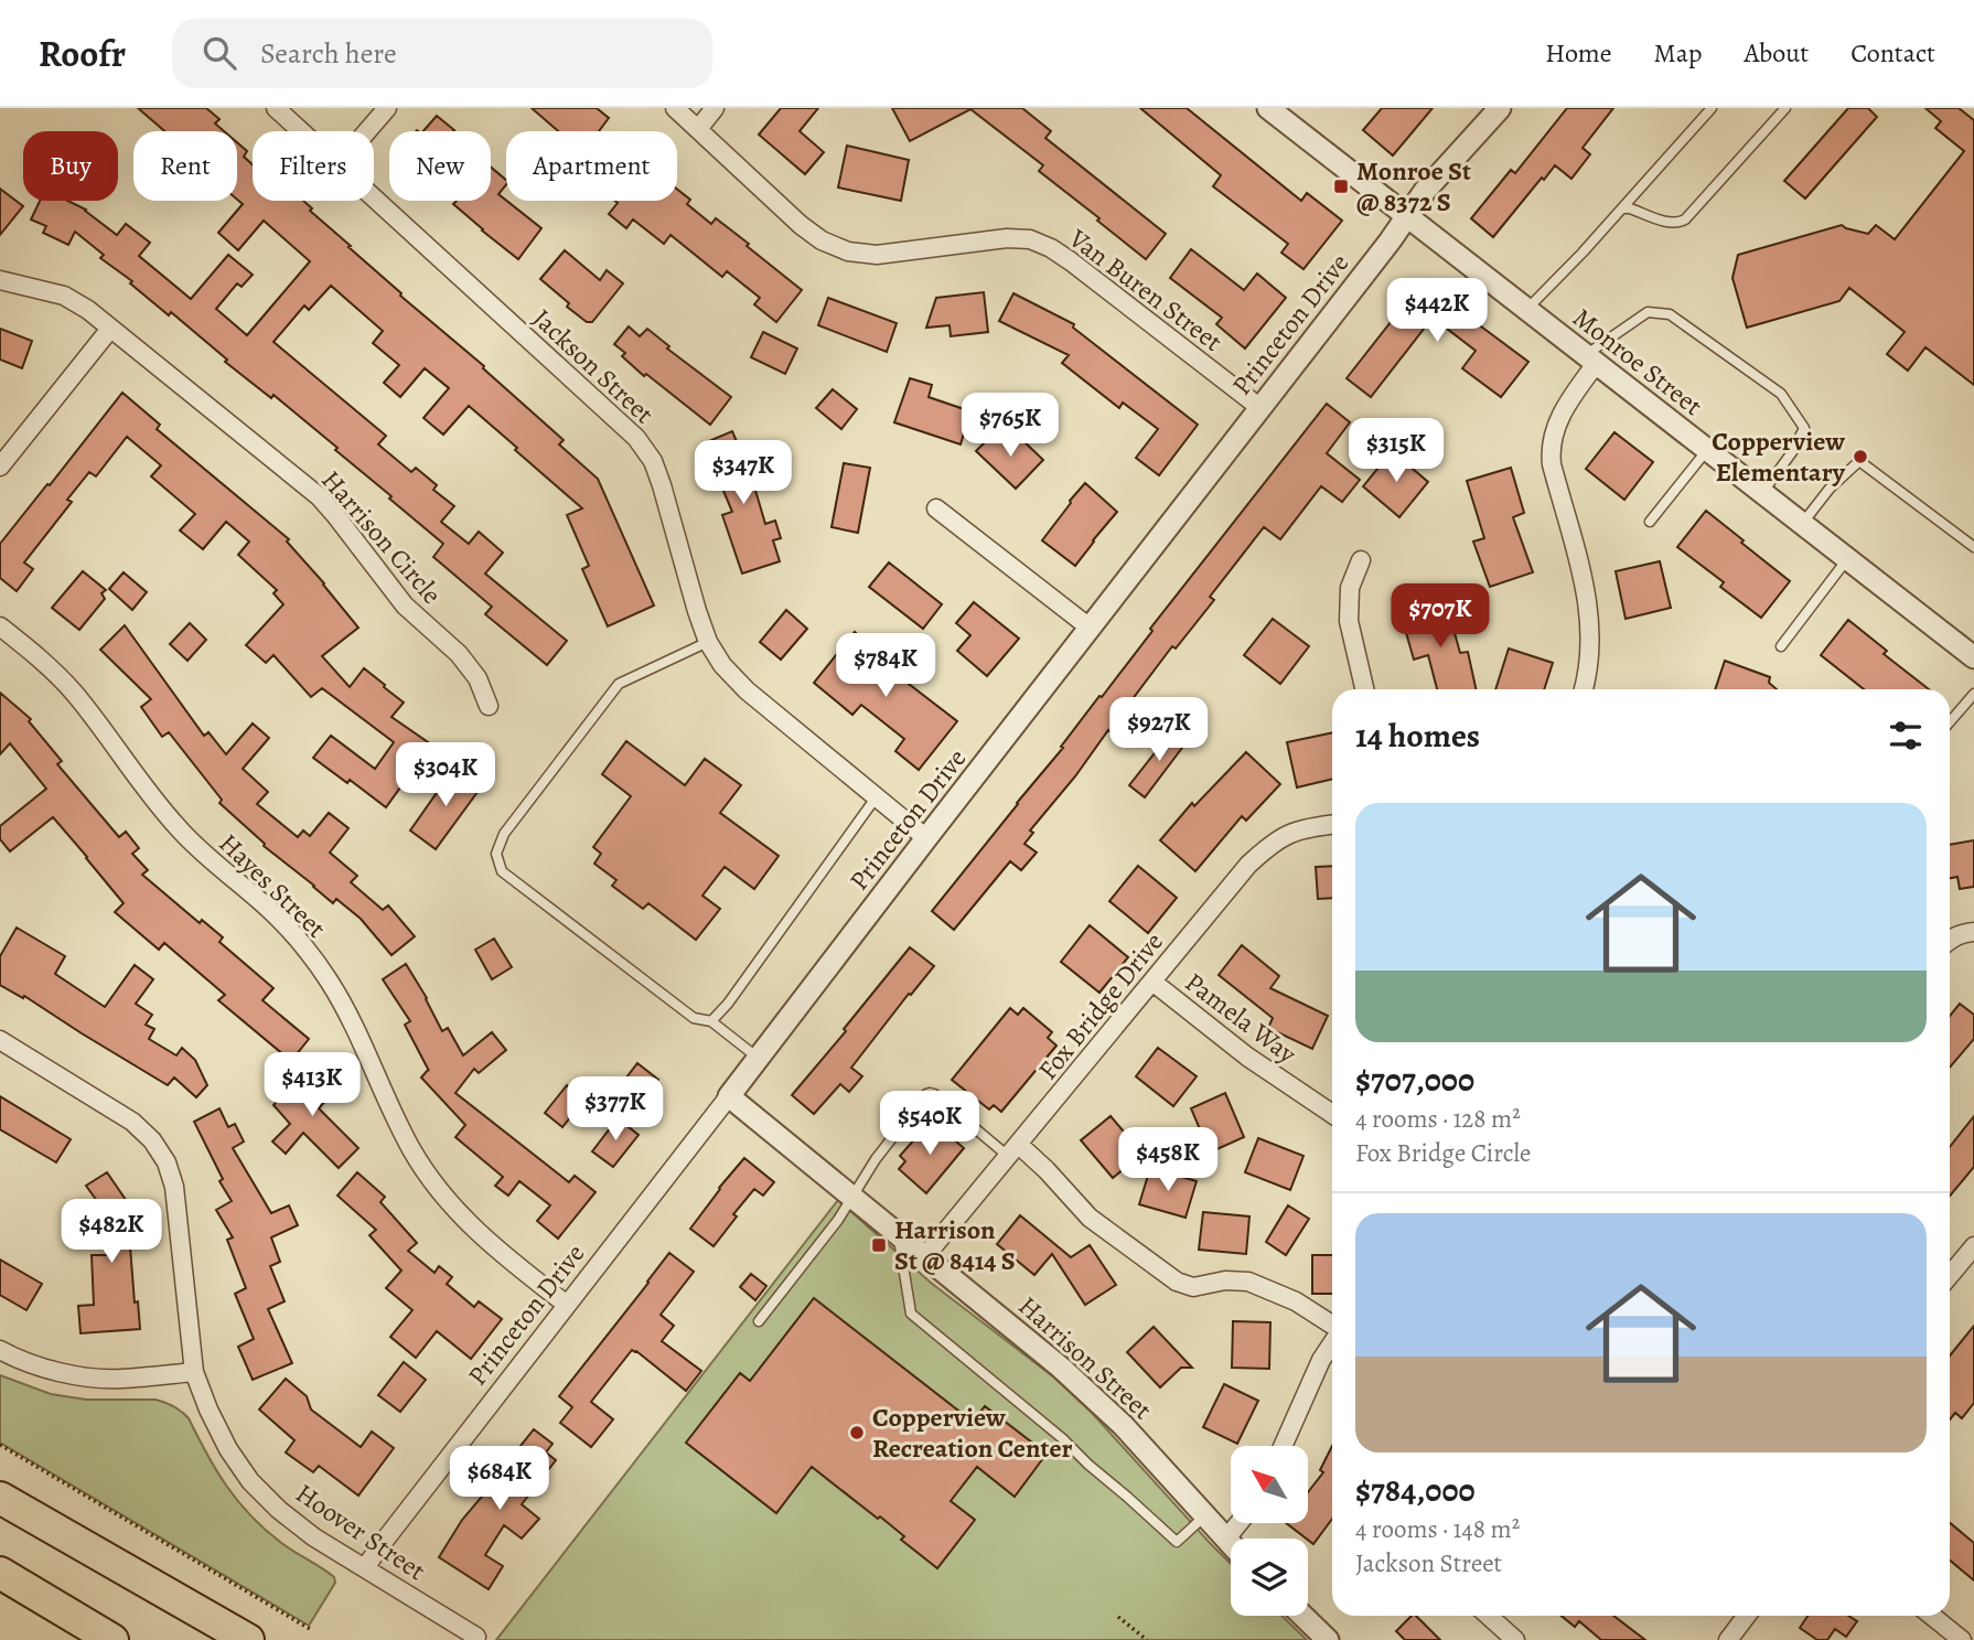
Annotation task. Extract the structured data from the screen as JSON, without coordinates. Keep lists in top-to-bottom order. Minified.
{"streets":{"street":["Van Buren Street","Princeton Drive","Monroe Street","Jackson Street","Harrison Circle","Hayes Street","Fox Bridge Drive","Pamela Way","Harrison Street","Hoover Street"]},"crossings":[["Van Buren Street","Princeton Drive"],["Princeton Drive","Monroe Street"],["Princeton Drive","Jackson Street"],["Princeton Drive","Hayes Street"],["Princeton Drive","Harrison Street"],["Princeton Drive","Hoover Street"],["Fox Bridge Drive","Pamela Way"],["Fox Bridge Drive","Harrison Street"]],"places":{"transit":["Monroe St @ 8372 S","Harrison St @ 8414 S"],"other":["Copperview Elementary","Copperview Recreation Center"]},"north":"top left","page":{"header":"Roofr","search":"Search here","nav":["Home","Map","About","Contact"],"chip":["Buy","Rent","Filters","New","Apartment"],"price":["$442K","$765K","$315K","$347K","$707K","$784K","$927K","$304K","$413K","$377K","$540K","$458K","$482K","$684K"],"heading":"14 homes","list":[{"name":"$707,000","note":"4 rooms · 128 m² · Fox Bridge Circle"},{"name":"$784,000","note":"4 rooms · 148 m² · Jackson Street"}]}}
